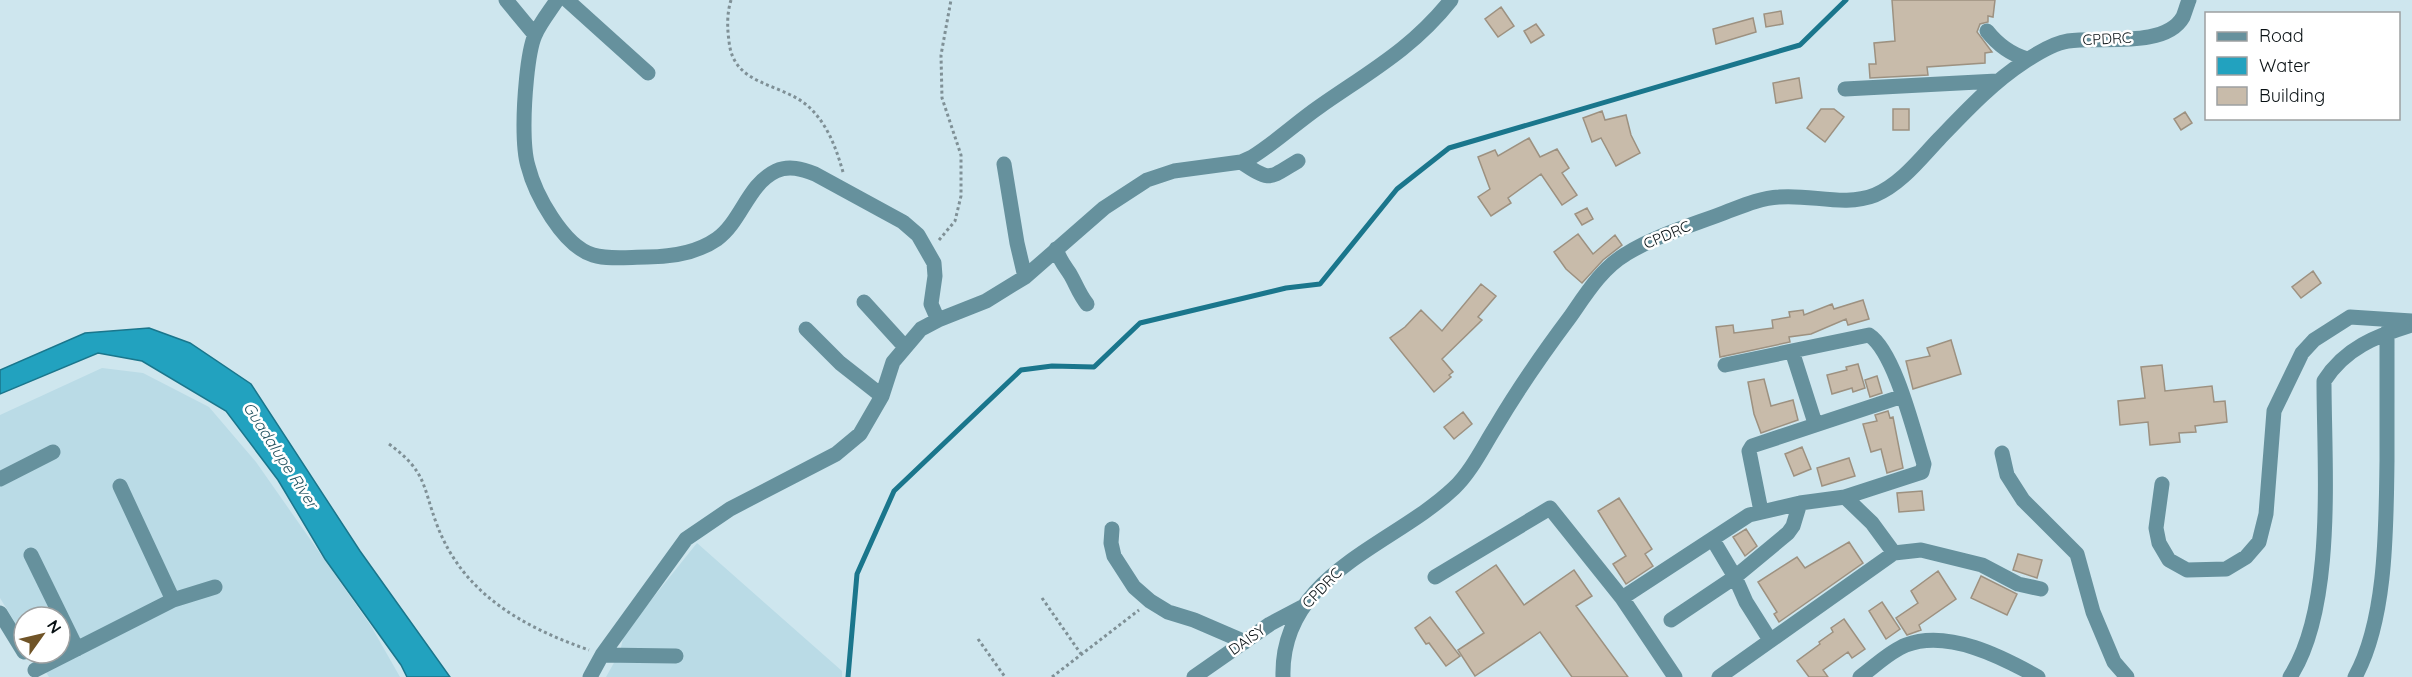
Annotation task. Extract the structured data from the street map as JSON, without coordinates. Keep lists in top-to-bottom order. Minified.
{"streets":{"street":["CPDRC","DAISY"]},"crossings":[["CPDRC","DAISY"]],"water":["Guadalupe River"],"legend":["Road","Water","Building"],"north":"top right"}
